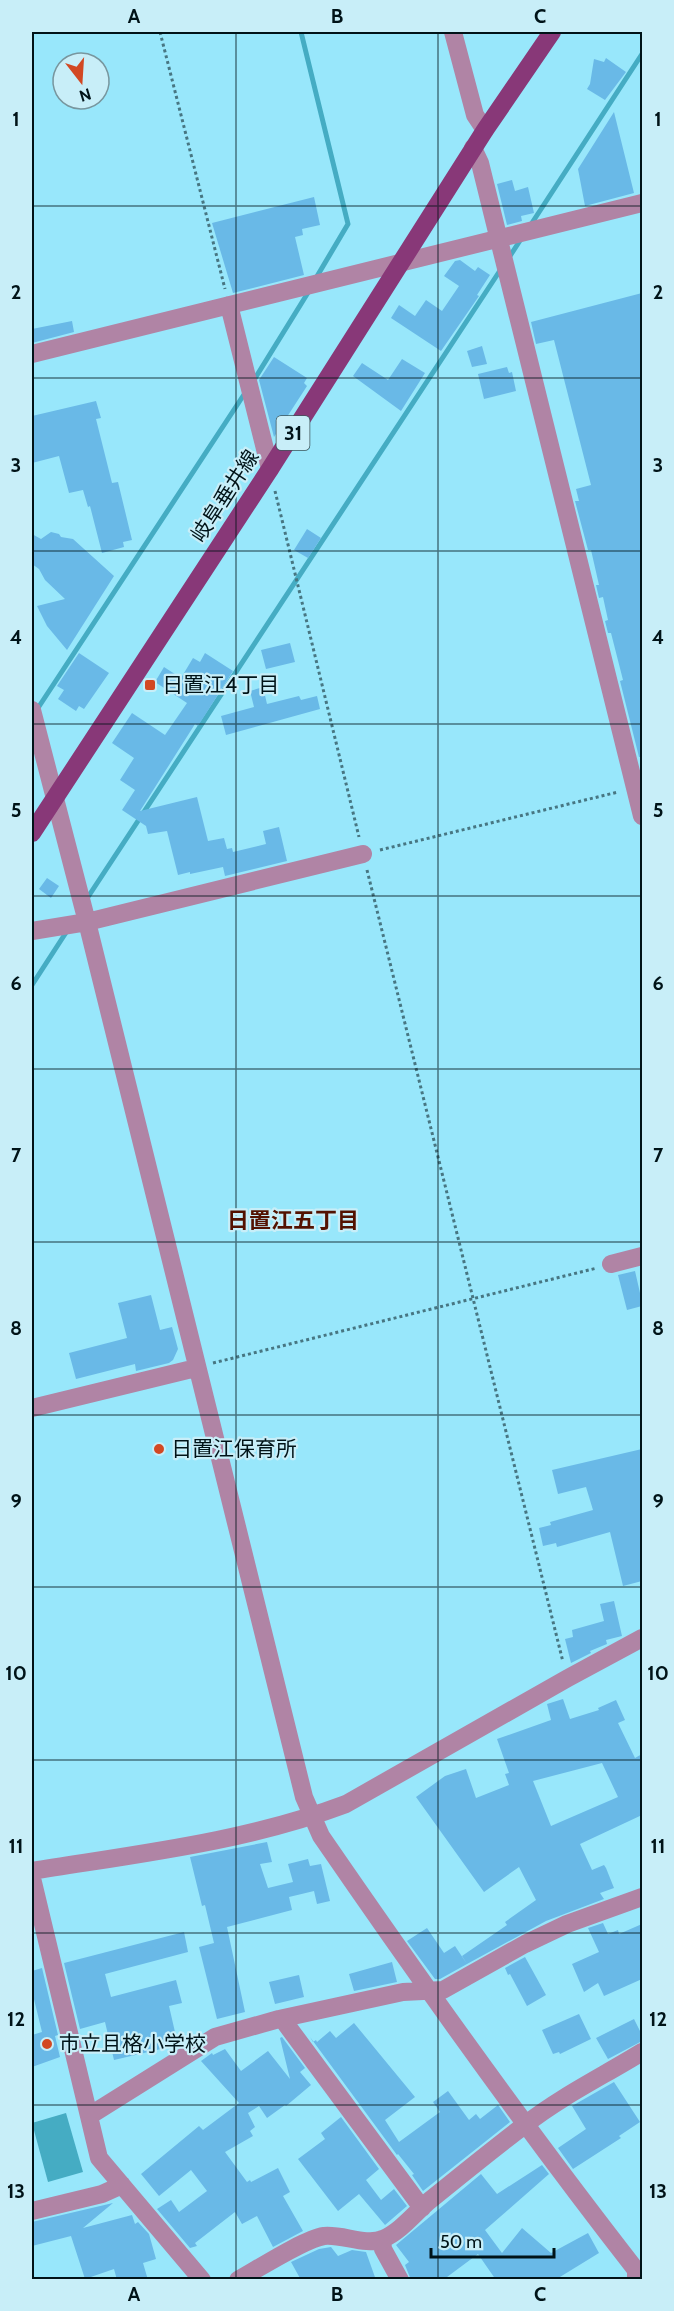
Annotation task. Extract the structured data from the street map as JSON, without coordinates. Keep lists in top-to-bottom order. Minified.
{"streets":{"main road":["31","岐阜垂井線"]},"districts":["日置江五丁目"],"places":{"transit":["日置江4丁目"],"other":["日置江保育所","市立且格小学校"]},"scale_bar":"50 m","north":"bottom","grid":{"columns":["A","B","C"],"rows":["1","2","3","4","5","6","7","8","9","10","11","12","13"]}}
